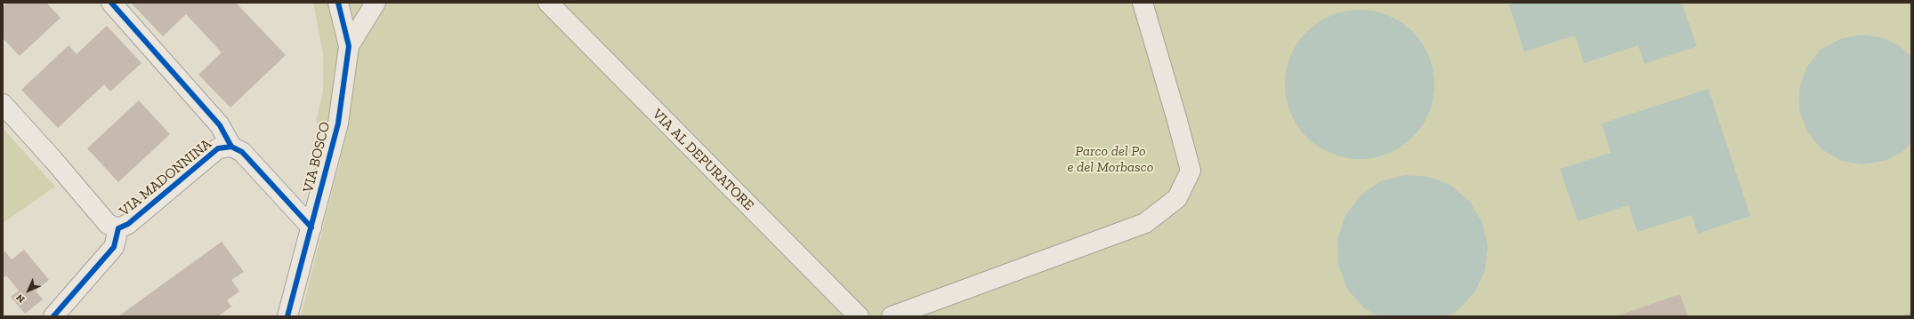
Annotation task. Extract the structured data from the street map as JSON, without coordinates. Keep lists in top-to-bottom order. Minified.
{"streets":{"street":["VIA BOSCO","VIA AL DEPURATORE","VIA MADONNINA"]},"crossings":[["VIA BOSCO","VIA MADONNINA"]],"parks":["Parco del Po e del Morbasco"],"north":"bottom left"}
